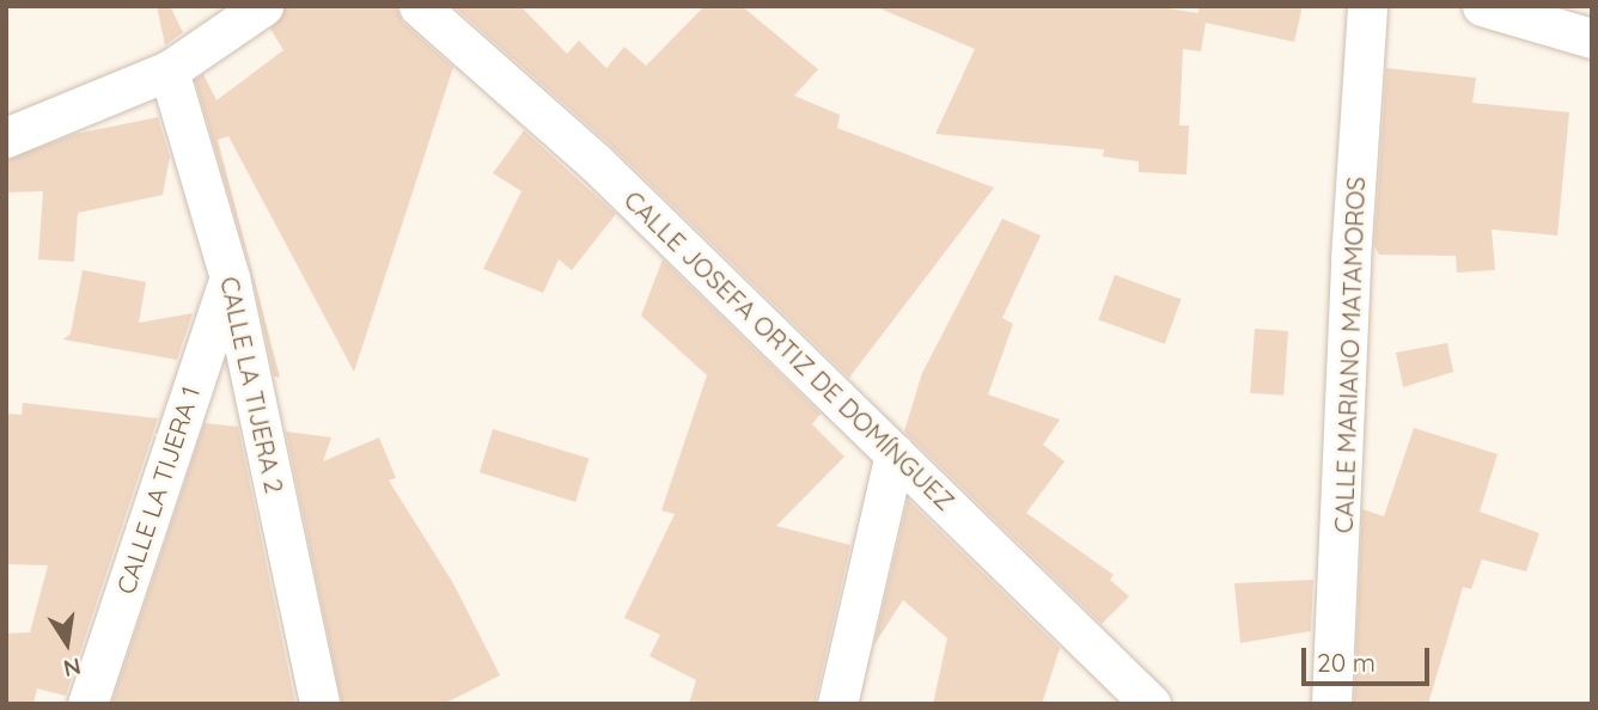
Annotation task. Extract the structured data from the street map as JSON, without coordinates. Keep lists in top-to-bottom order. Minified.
{"streets":{"street":["CALLE JOSEFA ORTIZ DE DOMÍNGUEZ","CALLE MARIANO MATAMOROS","CALLE LA TIJERA 2","CALLE LA TIJERA 1"]},"crossings":[["CALLE LA TIJERA 2","CALLE LA TIJERA 1"]],"scale_bar":"20 m","north":"bottom"}
